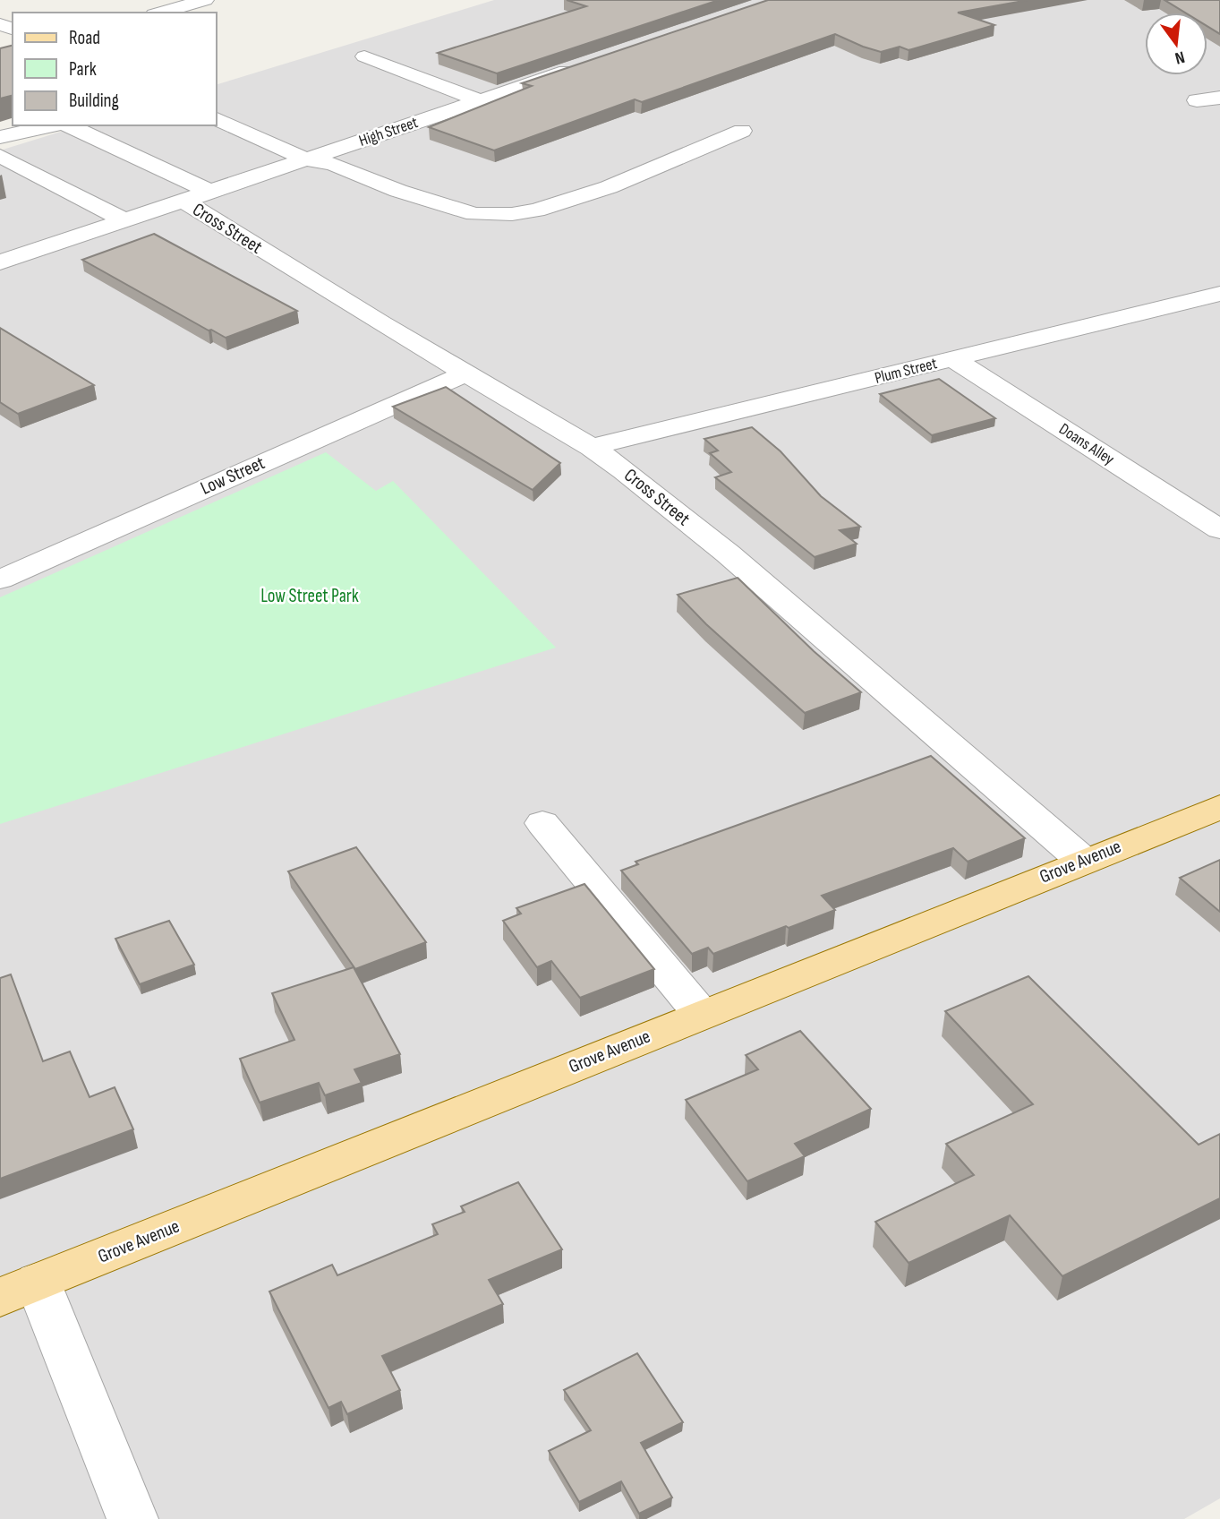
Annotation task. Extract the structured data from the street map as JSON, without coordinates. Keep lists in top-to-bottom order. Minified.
{"streets":{"main road":["Grove Avenue"],"street":["High Street","Cross Street","Plum Street","Doans Alley","Low Street"]},"crossings":[["High Street","Cross Street"],["Cross Street","Plum Street"],["Cross Street","Low Street"],["Cross Street","Grove Avenue"],["Plum Street","Doans Alley"]],"parks":["Low Street Park"],"legend":["Road","Park","Building"],"north":"bottom"}
